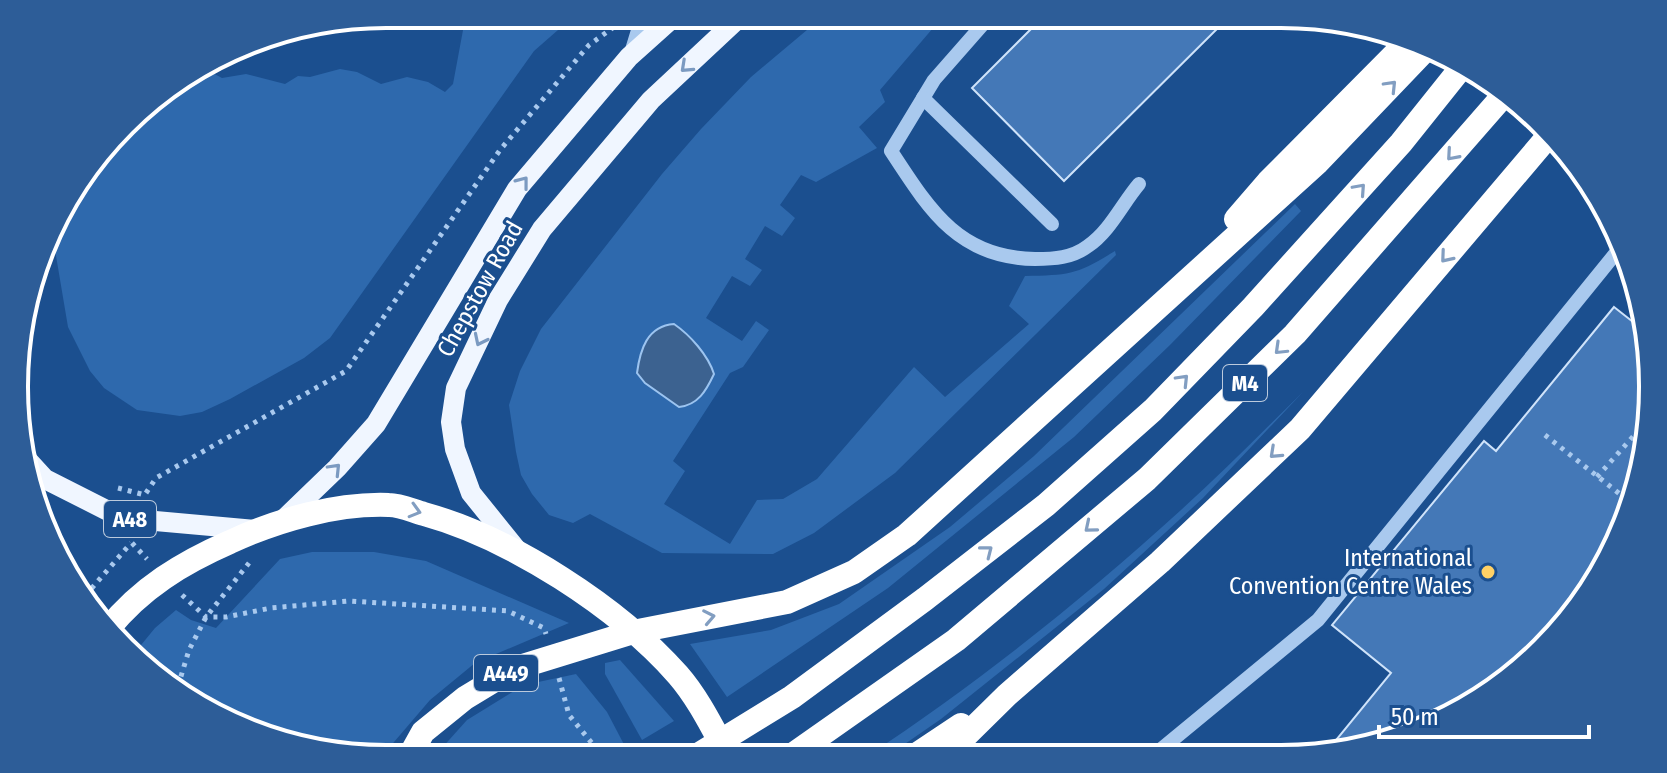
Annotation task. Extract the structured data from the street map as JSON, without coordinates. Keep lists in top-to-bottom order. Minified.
{"streets":{"highway":["M4","A449"],"main road":["Chepstow Road","A48"]},"crossings":[["Chepstow Road","A48"]],"places":["International Convention Centre Wales"],"scale_bar":"50 m"}
